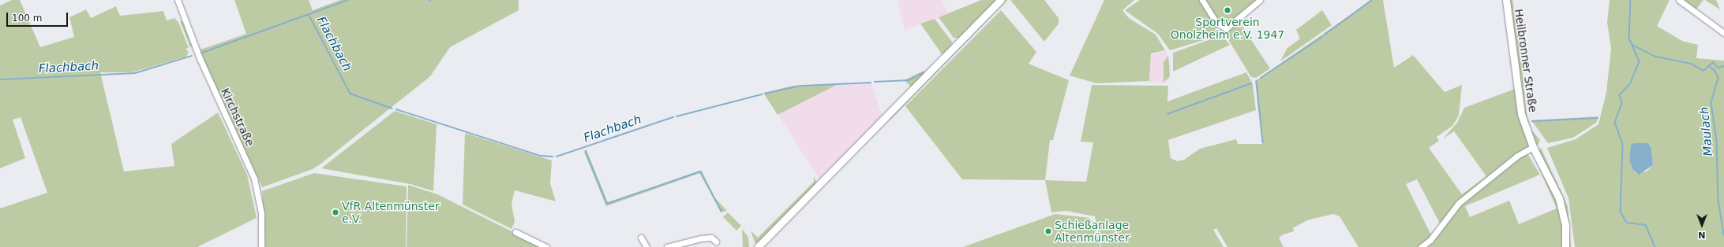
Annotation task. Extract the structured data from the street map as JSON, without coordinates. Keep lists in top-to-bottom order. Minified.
{"streets":{"main road":["Heilbronner Straße"],"street":["Kirchstraße"]},"water":["Flachbach","Maulach"],"places":["Sportverein Onolzheim e.V. 1947","VfR Altenmünster e.V.","Schießanlage Altenmünster"],"scale_bar":"100 m","north":"bottom"}
